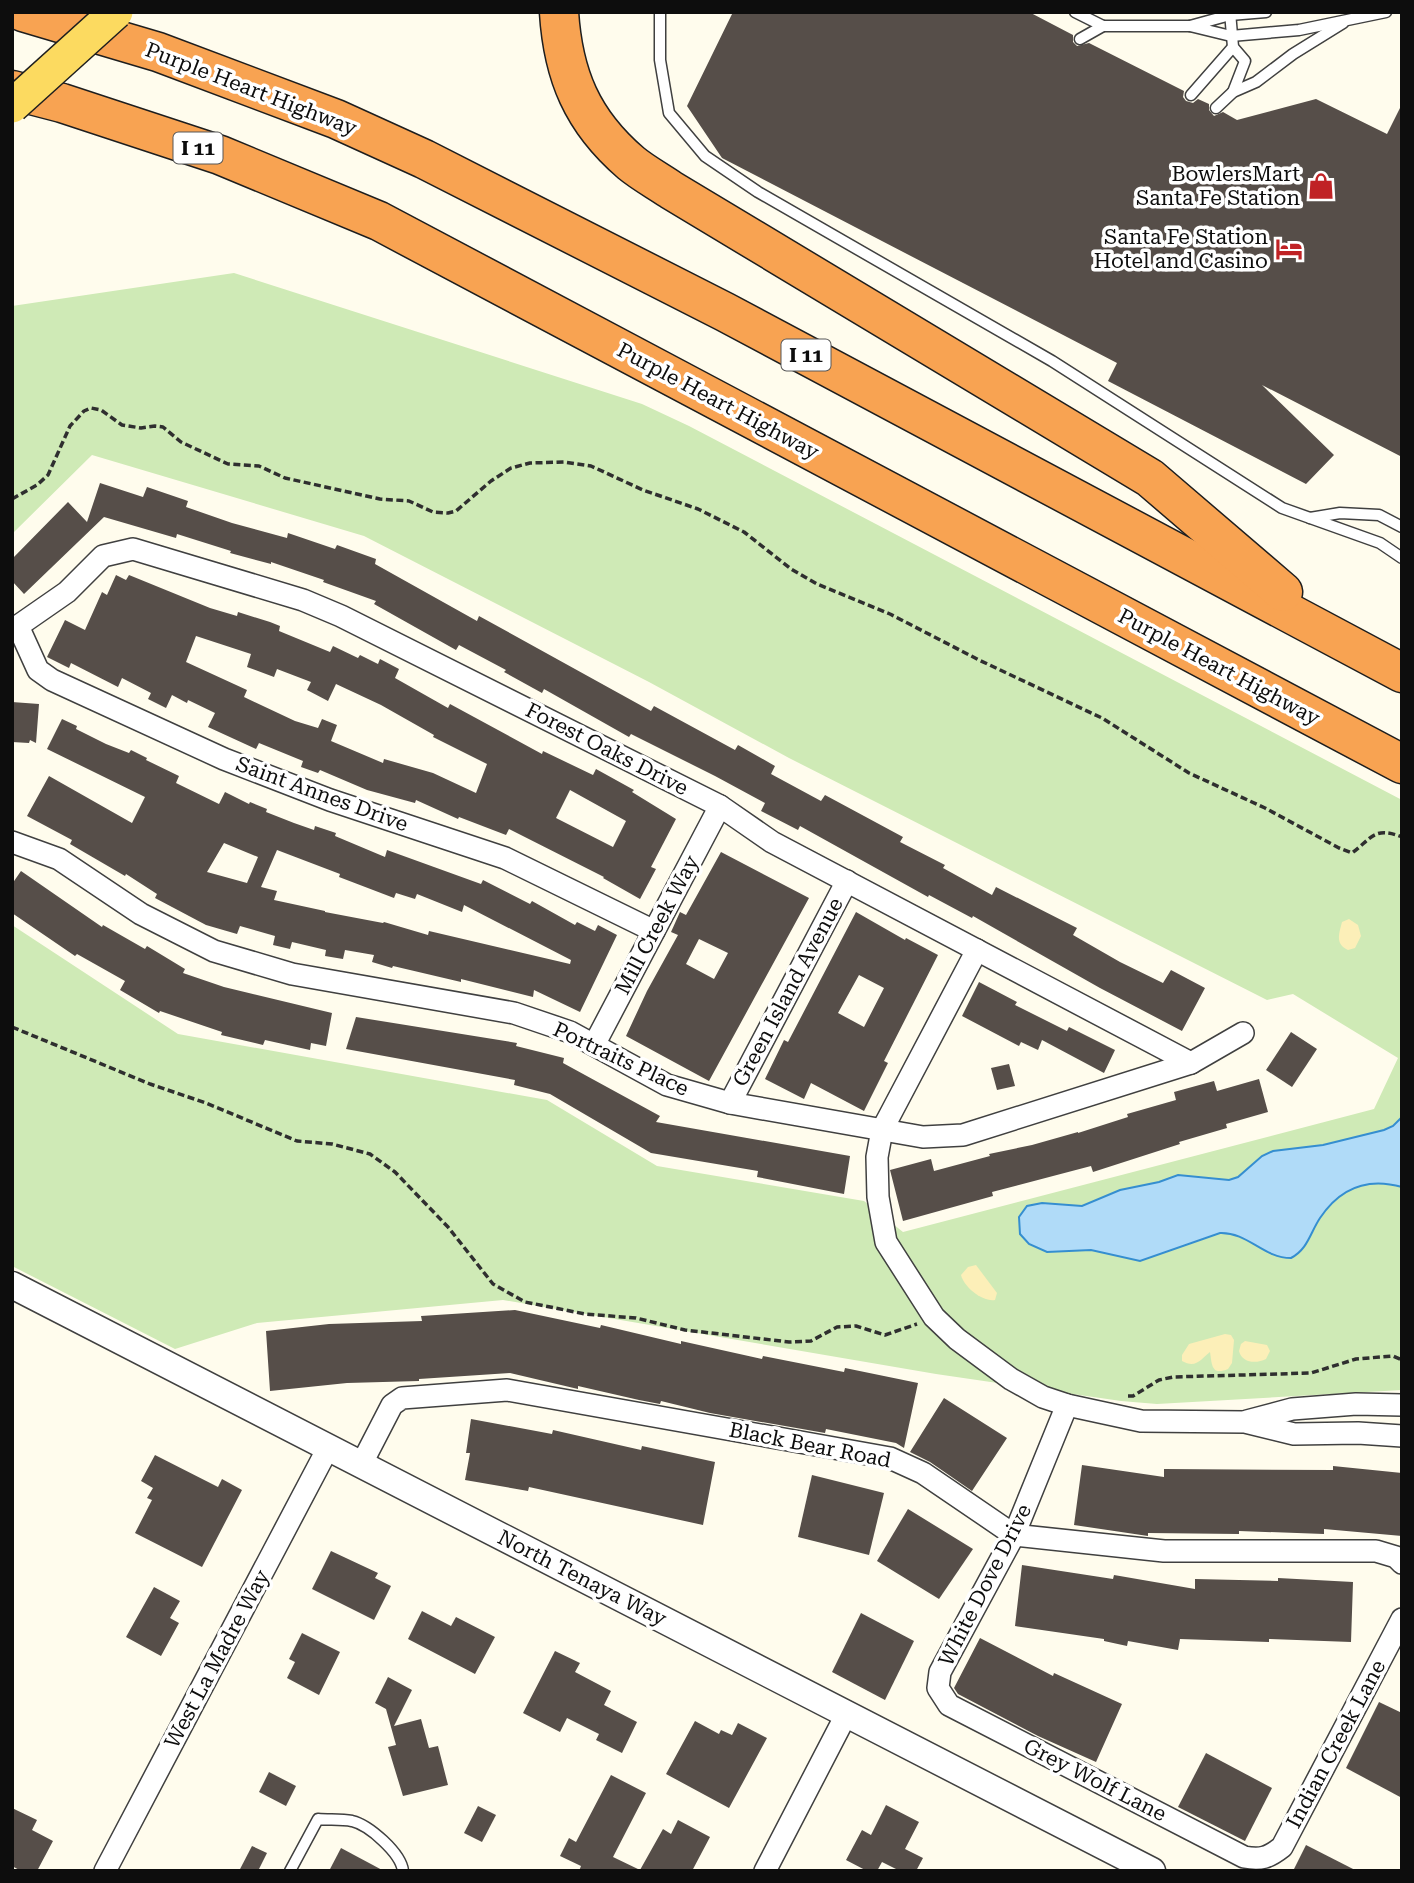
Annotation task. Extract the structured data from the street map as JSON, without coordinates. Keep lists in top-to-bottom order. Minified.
{"streets":{"highway":["Purple Heart Highway","I 11"],"street":["Forest Oaks Drive","Saint Annes Drive","Mill Creek Way","Green Island Avenue","Portraits Place","Black Bear Road","North Tenaya Way","White Dove Drive","West La Madre Way","Indian Creek Lane","Grey Wolf Lane"]},"crossings":[["Forest Oaks Drive","Saint Annes Drive"],["Forest Oaks Drive","Mill Creek Way"],["Forest Oaks Drive","Green Island Avenue"],["Forest Oaks Drive","Portraits Place"],["Saint Annes Drive","Mill Creek Way"],["Mill Creek Way","Portraits Place"],["Green Island Avenue","Portraits Place"],["Black Bear Road","North Tenaya Way"],["Black Bear Road","White Dove Drive"],["North Tenaya Way","West La Madre Way"],["White Dove Drive","Grey Wolf Lane"],["Indian Creek Lane","Grey Wolf Lane"]],"places":{"shop":["BowlersMart Santa Fe Station"],"hotel":["Santa Fe Station Hotel and Casino"]}}
